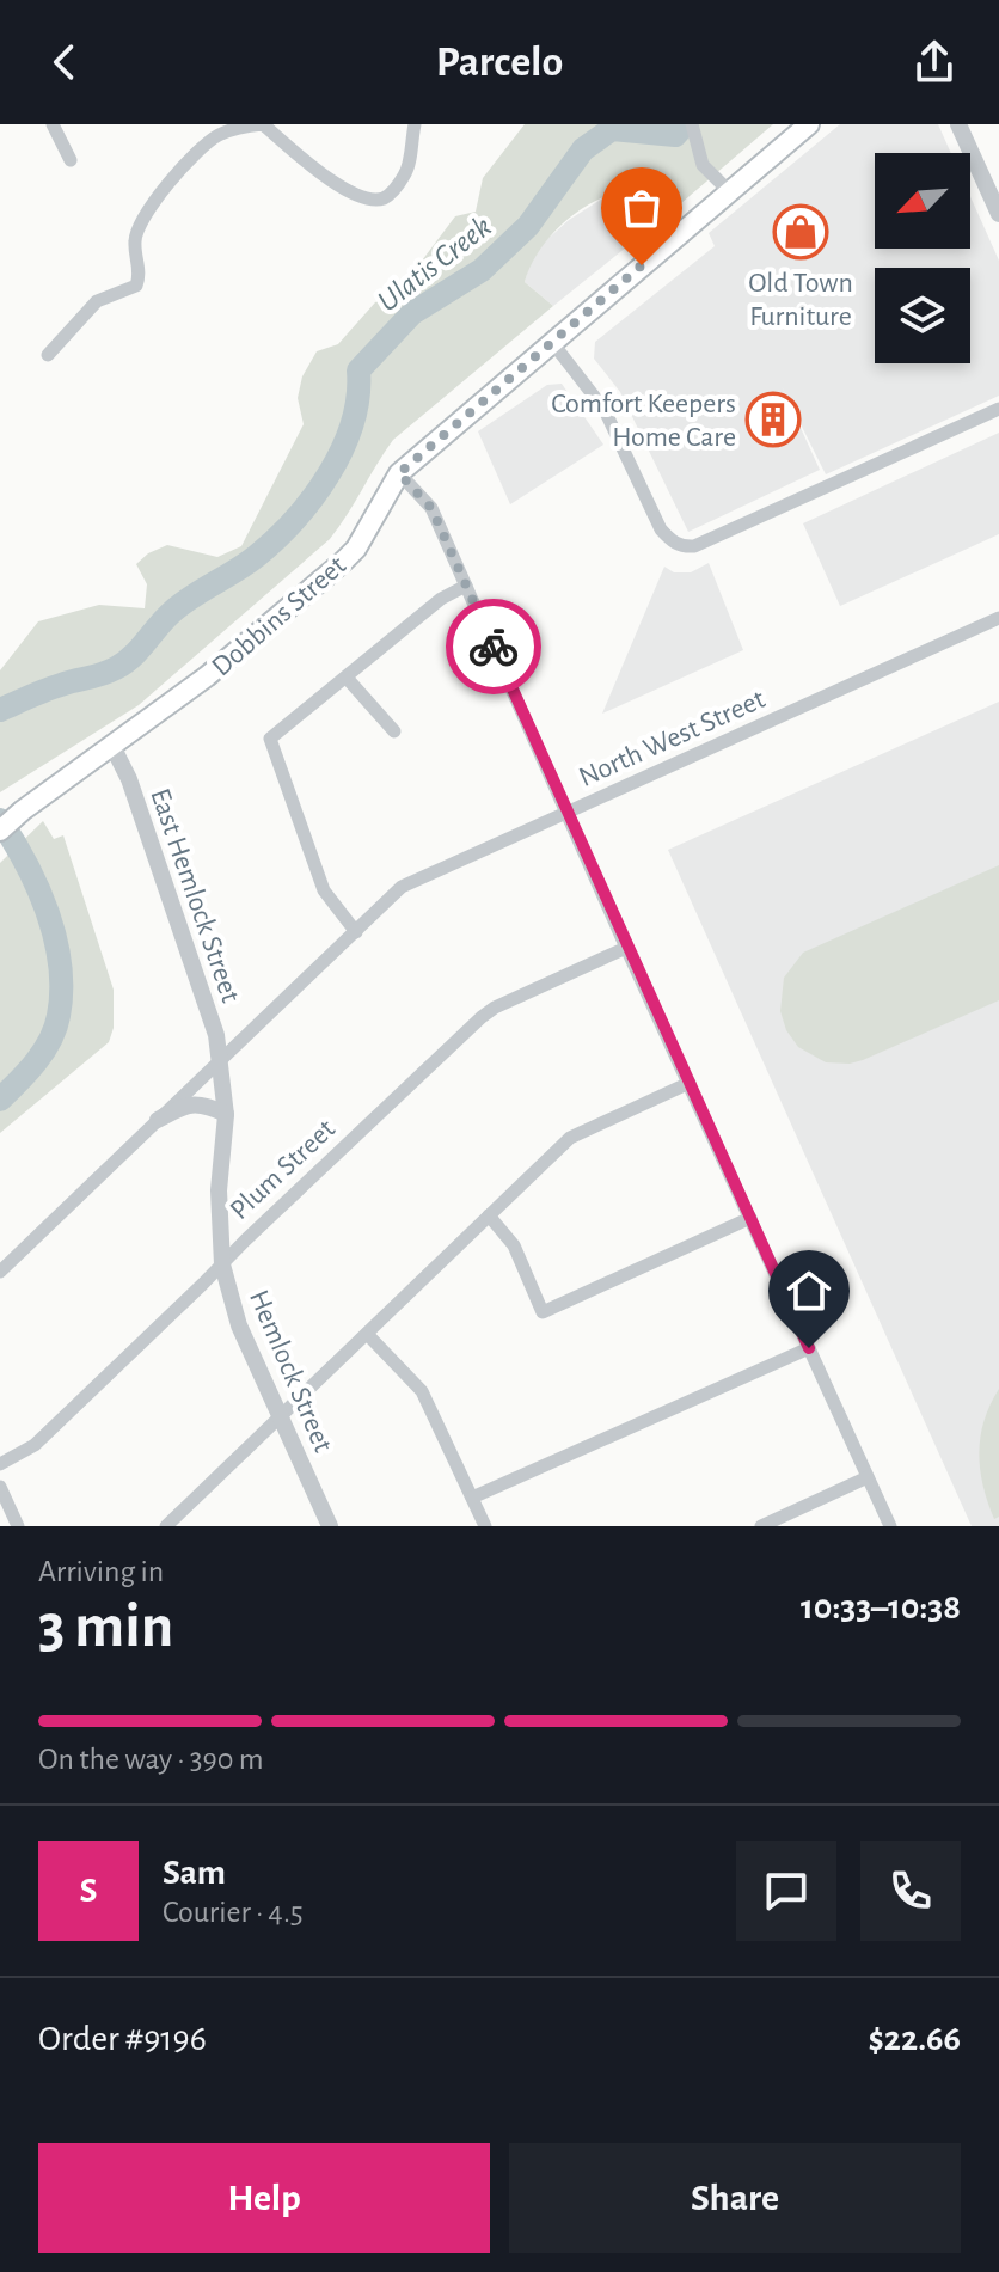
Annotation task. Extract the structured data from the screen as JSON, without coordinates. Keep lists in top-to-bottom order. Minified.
{"streets":{"main road":["Dobbins Street"],"street":["North West Street","East Hemlock Street","Plum Street","Hemlock Street"]},"crossings":[["Dobbins Street","East Hemlock Street"],["North West Street","East Hemlock Street"],["North West Street","Hemlock Street"],["East Hemlock Street","Hemlock Street"],["Plum Street","Hemlock Street"]],"water":["Ulatis Creek"],"places":{"shop":["Old Town Furniture"],"building":["Comfort Keepers Home Care"]},"north":"bottom left","page":{"header":"Parcelo","heading":["3 min","Arriving in","10:33–10:38"],"panel":["Sam","Courier · 4.5","Order #9196","$22.66"],"bar":"On the way · 390 m","round":"S","buttons":["Help","Share"]}}
